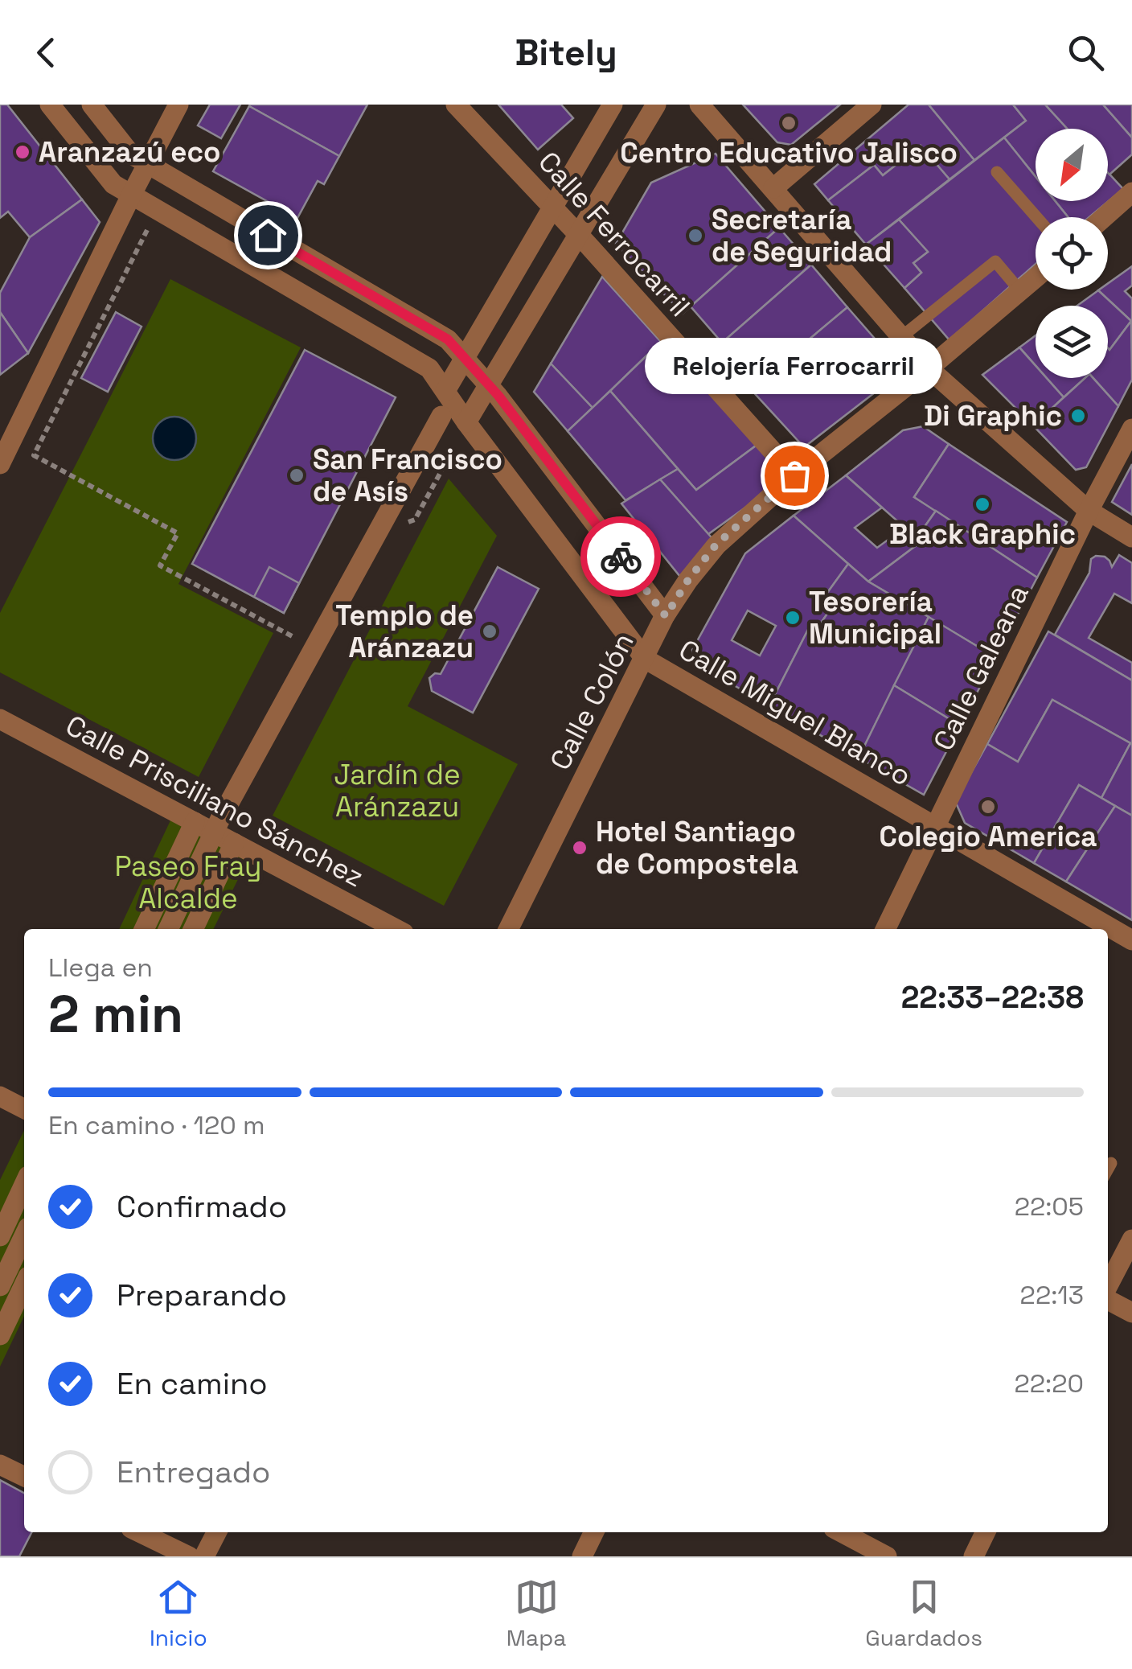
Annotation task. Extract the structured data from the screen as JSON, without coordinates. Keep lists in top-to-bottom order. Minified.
{"streets":{"street":["Calle Ferrocarril","Calle Galeana","Calle Colón","Calle Miguel Blanco","Calle Prisciliano Sánchez"]},"crossings":[["Calle Ferrocarril","Calle Colón"],["Calle Galeana","Calle Miguel Blanco"],["Calle Colón","Calle Miguel Blanco"]],"parks":["Jardín de Aránzazu","Paseo Fray Alcalde"],"places":["Centro Educativo Jalisco","Aranzazú eco","Secretaría de Seguridad","Di Graphic","San Francisco de Asís","Relojería Ferrocarril","Black Graphic","Tesorería Municipal","Templo de Aránzazu","Colegio America","Hotel Santiago de Compostela"],"north":"bottom left","page":{"header":"Bitely","bubble":"Relojería Ferrocarril","heading":["2 min","Llega en","22:33–22:38"],"bar":"En camino · 120 m","list":[["Confirmado","22:05"],["Preparando","22:13"],["En camino","22:20"],"Entregado"],"tabs":["Inicio","Mapa","Guardados"]}}
